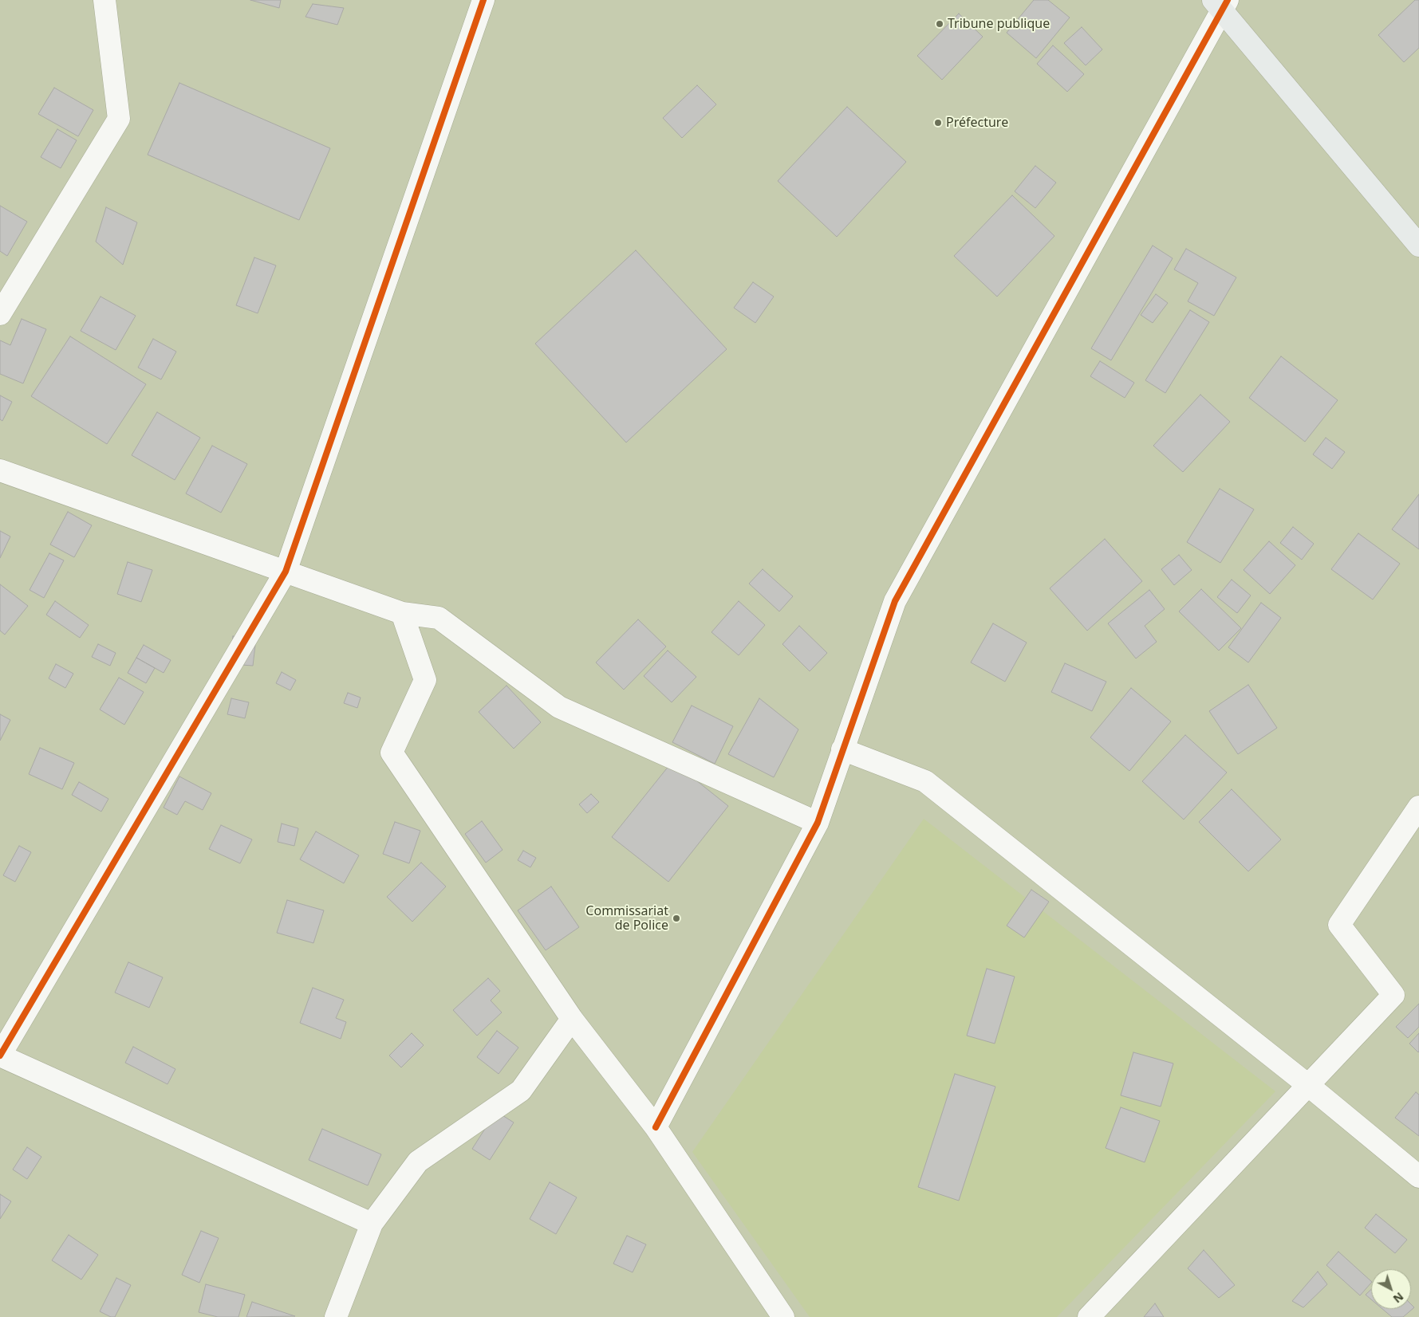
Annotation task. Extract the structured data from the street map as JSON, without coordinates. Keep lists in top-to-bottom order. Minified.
{"places":["Tribune publique","Préfecture","Commissariat de Police"],"north":"bottom right"}
